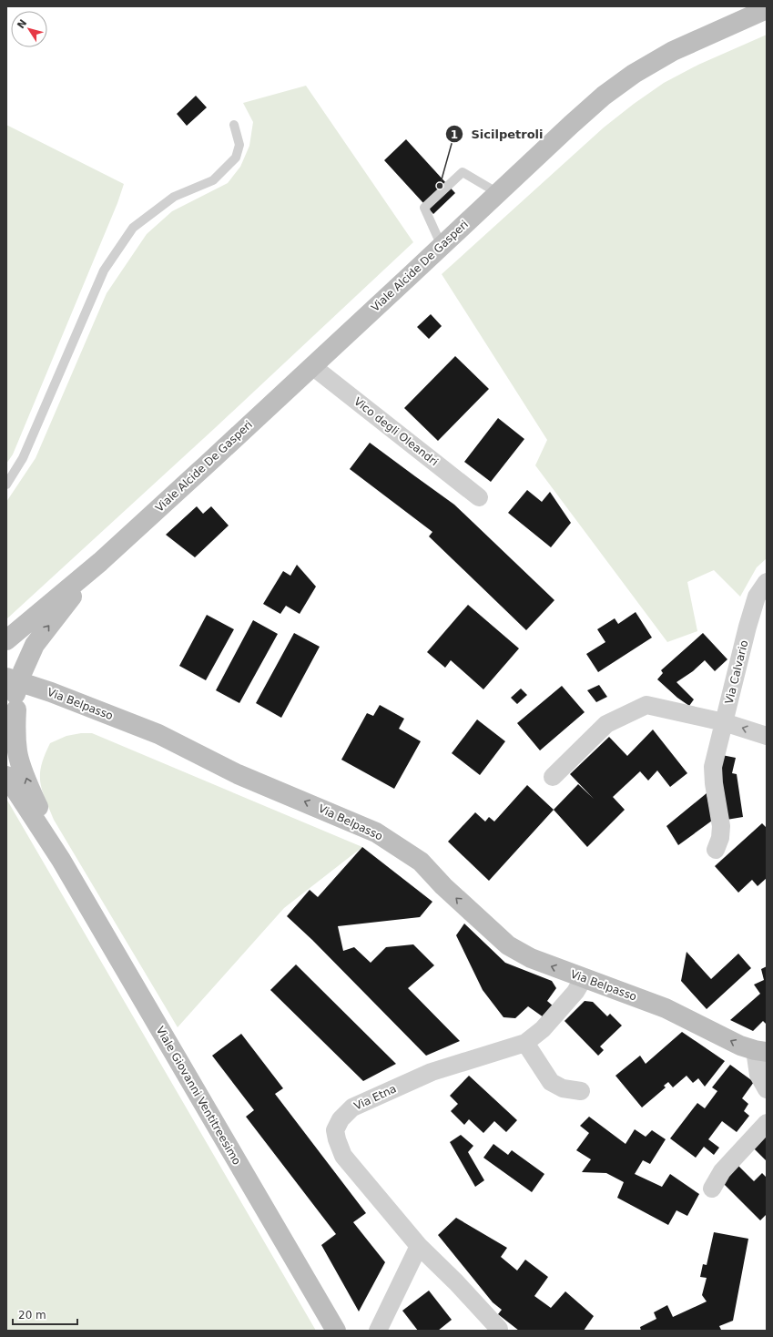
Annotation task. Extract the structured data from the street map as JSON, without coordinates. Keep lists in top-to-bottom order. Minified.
{"streets":{"main road":["Viale Alcide De Gasperi","Via Belpasso","Viale Giovanni Ventitreesimo"],"street":["Vico degli Oleandri","Via Calvario","Via Etna"]},"crossings":[["Viale Alcide De Gasperi","Vico degli Oleandri"],["Via Belpasso","Via Etna"]],"one_way":["Via Belpasso"],"places":["Sicilpetroli"],"scale_bar":"20 m","north":"top left"}
